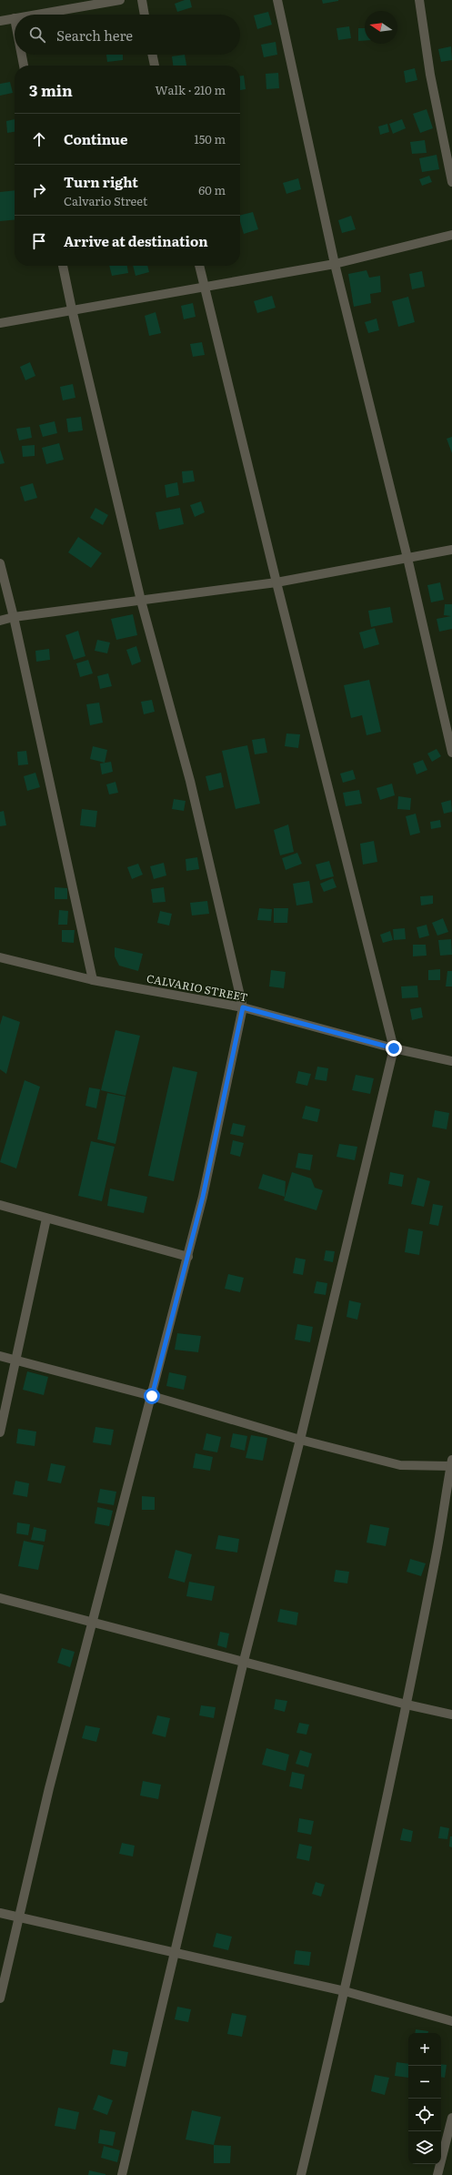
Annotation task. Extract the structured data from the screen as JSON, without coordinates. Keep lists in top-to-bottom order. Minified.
{"streets":{"street":["CALVARIO STREET"]},"north":"left","page":{"search":"Search here","heading":["3 min","Walk · 210 m"],"list":[["Continue","150 m"],["Turn right","Calvario Street","60 m"],"Arrive at destination"],"map_buttons":["+","−"]}}
